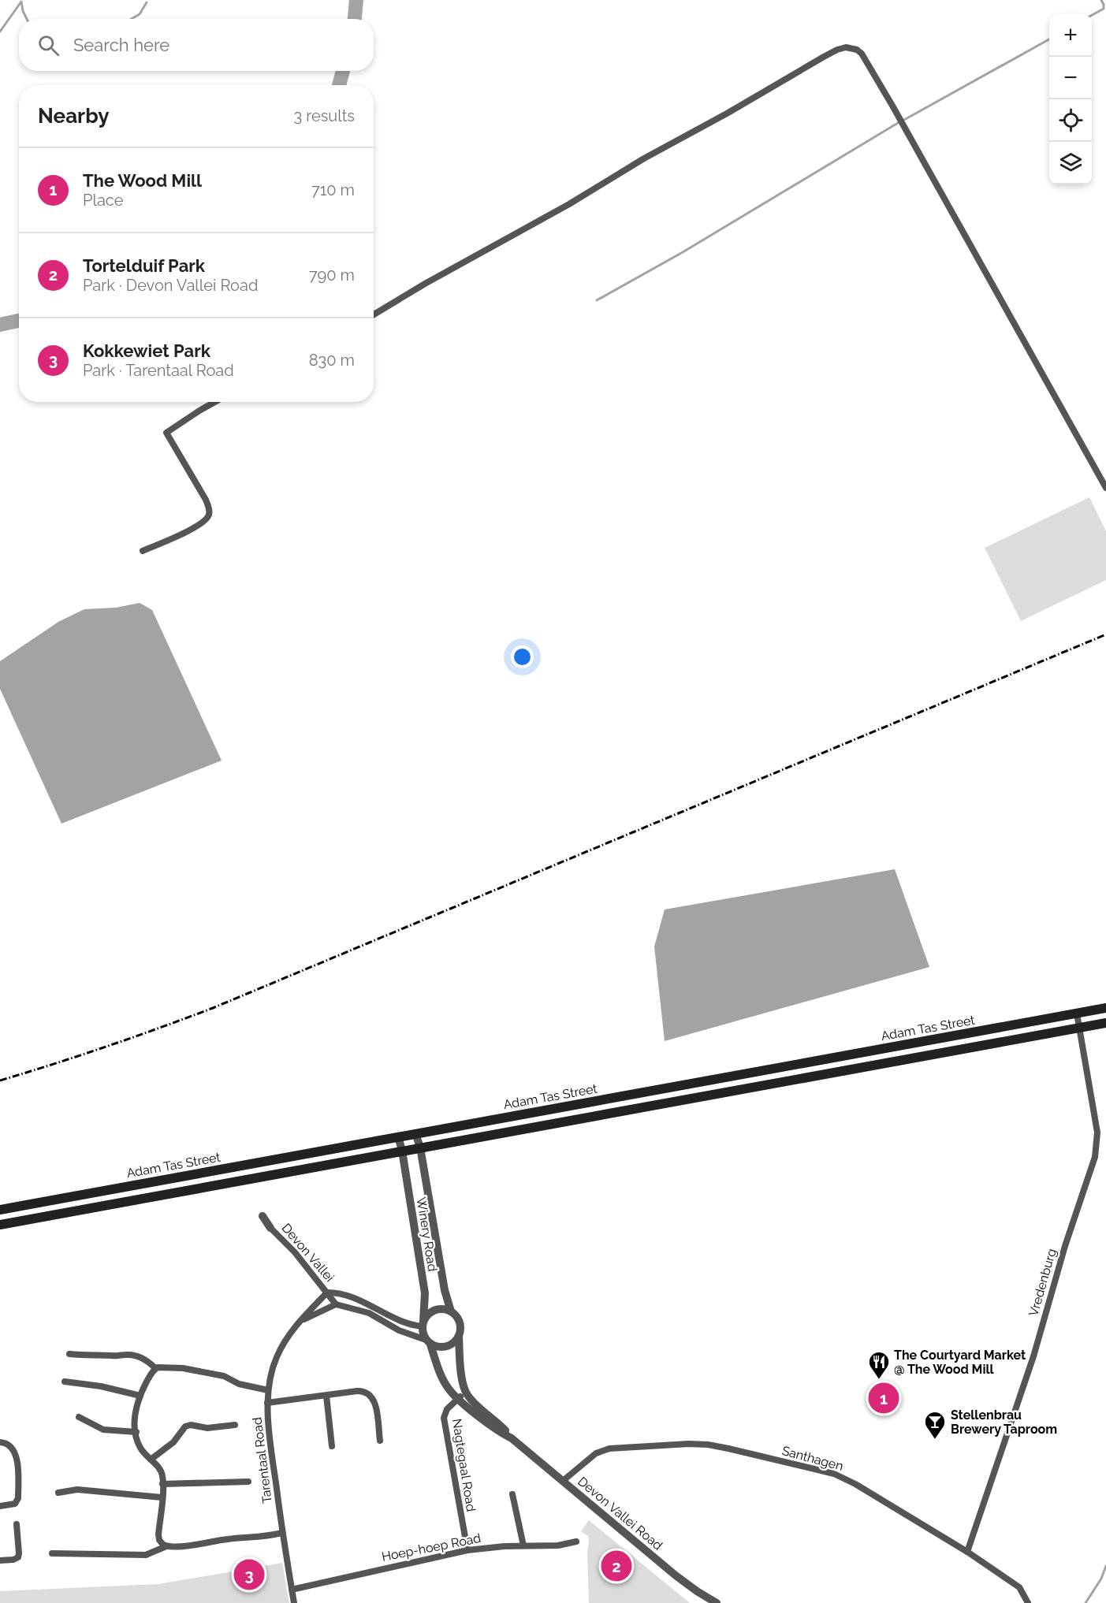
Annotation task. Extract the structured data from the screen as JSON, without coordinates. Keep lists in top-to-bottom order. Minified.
{"streets":{"main road":["Adam Tas Street"],"street":["Winery Road","Devon Vallei","Vredenburg","Santhagen","Tarentaal Road","Nagtegaal Road","Devon Vallei Road","Hoep-hoep Road"]},"crossings":[["Adam Tas Street","Winery Road"],["Adam Tas Street","Vredenburg"],["Winery Road","Devon Vallei Road"],["Devon Vallei","Tarentaal Road"],["Vredenburg","Santhagen"],["Santhagen","Devon Vallei Road"],["Tarentaal Road","Hoep-hoep Road"],["Nagtegaal Road","Devon Vallei Road"],["Nagtegaal Road","Hoep-hoep Road"]],"places":{"restaurant":["The Courtyard Market @ The Wood Mill"],"bar":["Stellenbrau Brewery Taproom"]},"page":{"map_buttons":["+","−"],"search":"Search here","heading":["Nearby","3 results"],"list":[{"mark":"1","name":"The Wood Mill","note":"Place","value":"710 m"},{"mark":"2","name":"Tortelduif Park","note":"Park · Devon Vallei Road","value":"790 m"},{"mark":"3","name":"Kokkewiet Park","note":"Park · Tarentaal Road","value":"830 m"}],"pins":["1","2","3"]}}
